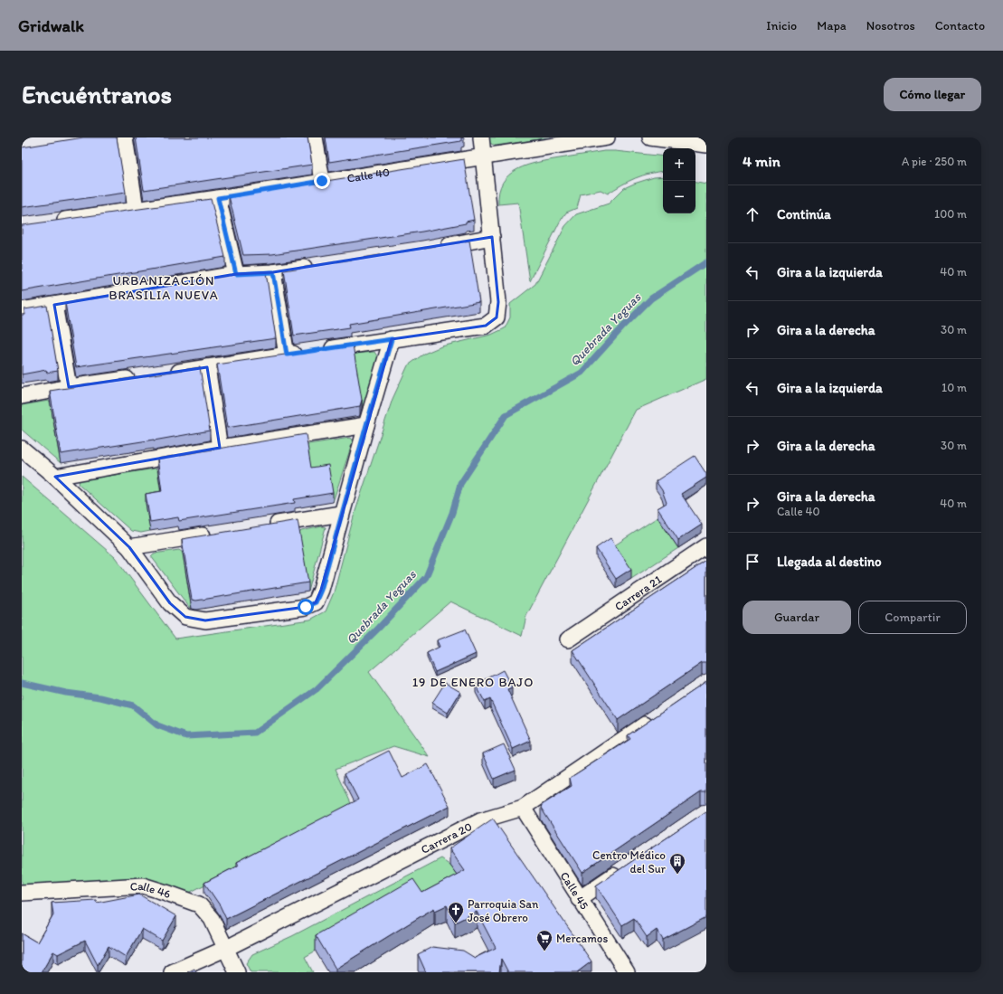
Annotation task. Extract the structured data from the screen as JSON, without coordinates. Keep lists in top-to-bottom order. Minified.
{"streets":{"street":["Calle 40","Carrera 21","Carrera 20","Calle 45","Calle 46"]},"crossings":[["Carrera 20","Calle 45"],["Carrera 20","Calle 46"]],"districts":["URBANIZACIÓN BRASILIA NUEVA","19 DE ENERO BAJO"],"water":["Quebrada Yeguas"],"places":{"building":["Centro Médico del Sur"],"church":["Parroquia San José Obrero"],"supermarket":["Mercamos"]},"page":{"header":"Gridwalk","nav":["Inicio","Mapa","Nosotros","Contacto"],"buttons":["Cómo llegar",["Guardar","Compartir"]],"title":"Encuéntranos","heading":["4 min","A pie · 250 m"],"map_buttons":["+","−"],"list":[["Continúa","100 m"],["Gira a la izquierda","40 m"],["Gira a la derecha","30 m"],["Gira a la izquierda","10 m"],["Gira a la derecha","30 m"],["Gira a la derecha","Calle 40","40 m"],"Llegada al destino"]}}
